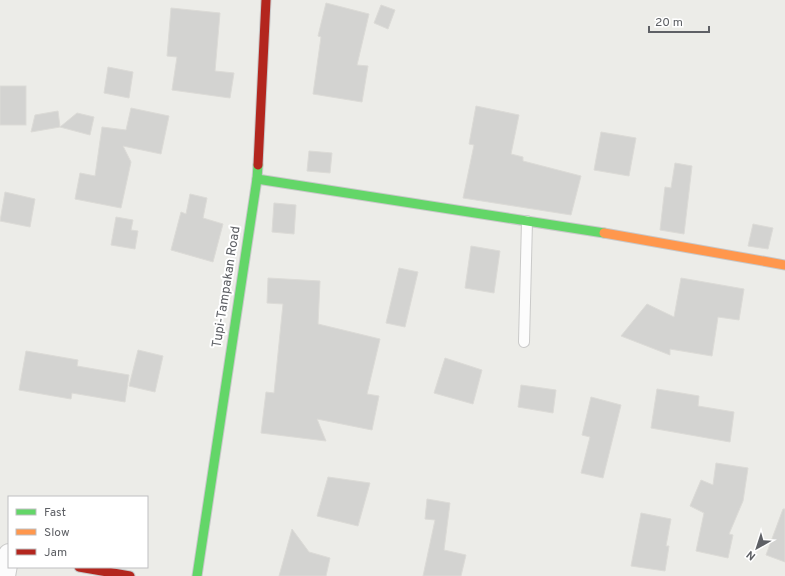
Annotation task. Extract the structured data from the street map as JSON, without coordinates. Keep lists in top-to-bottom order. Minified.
{"streets":{"street":["Tupi-Tampakan Road"]},"legend":["Fast","Slow","Jam"],"scale_bar":"20 m","north":"bottom left"}
